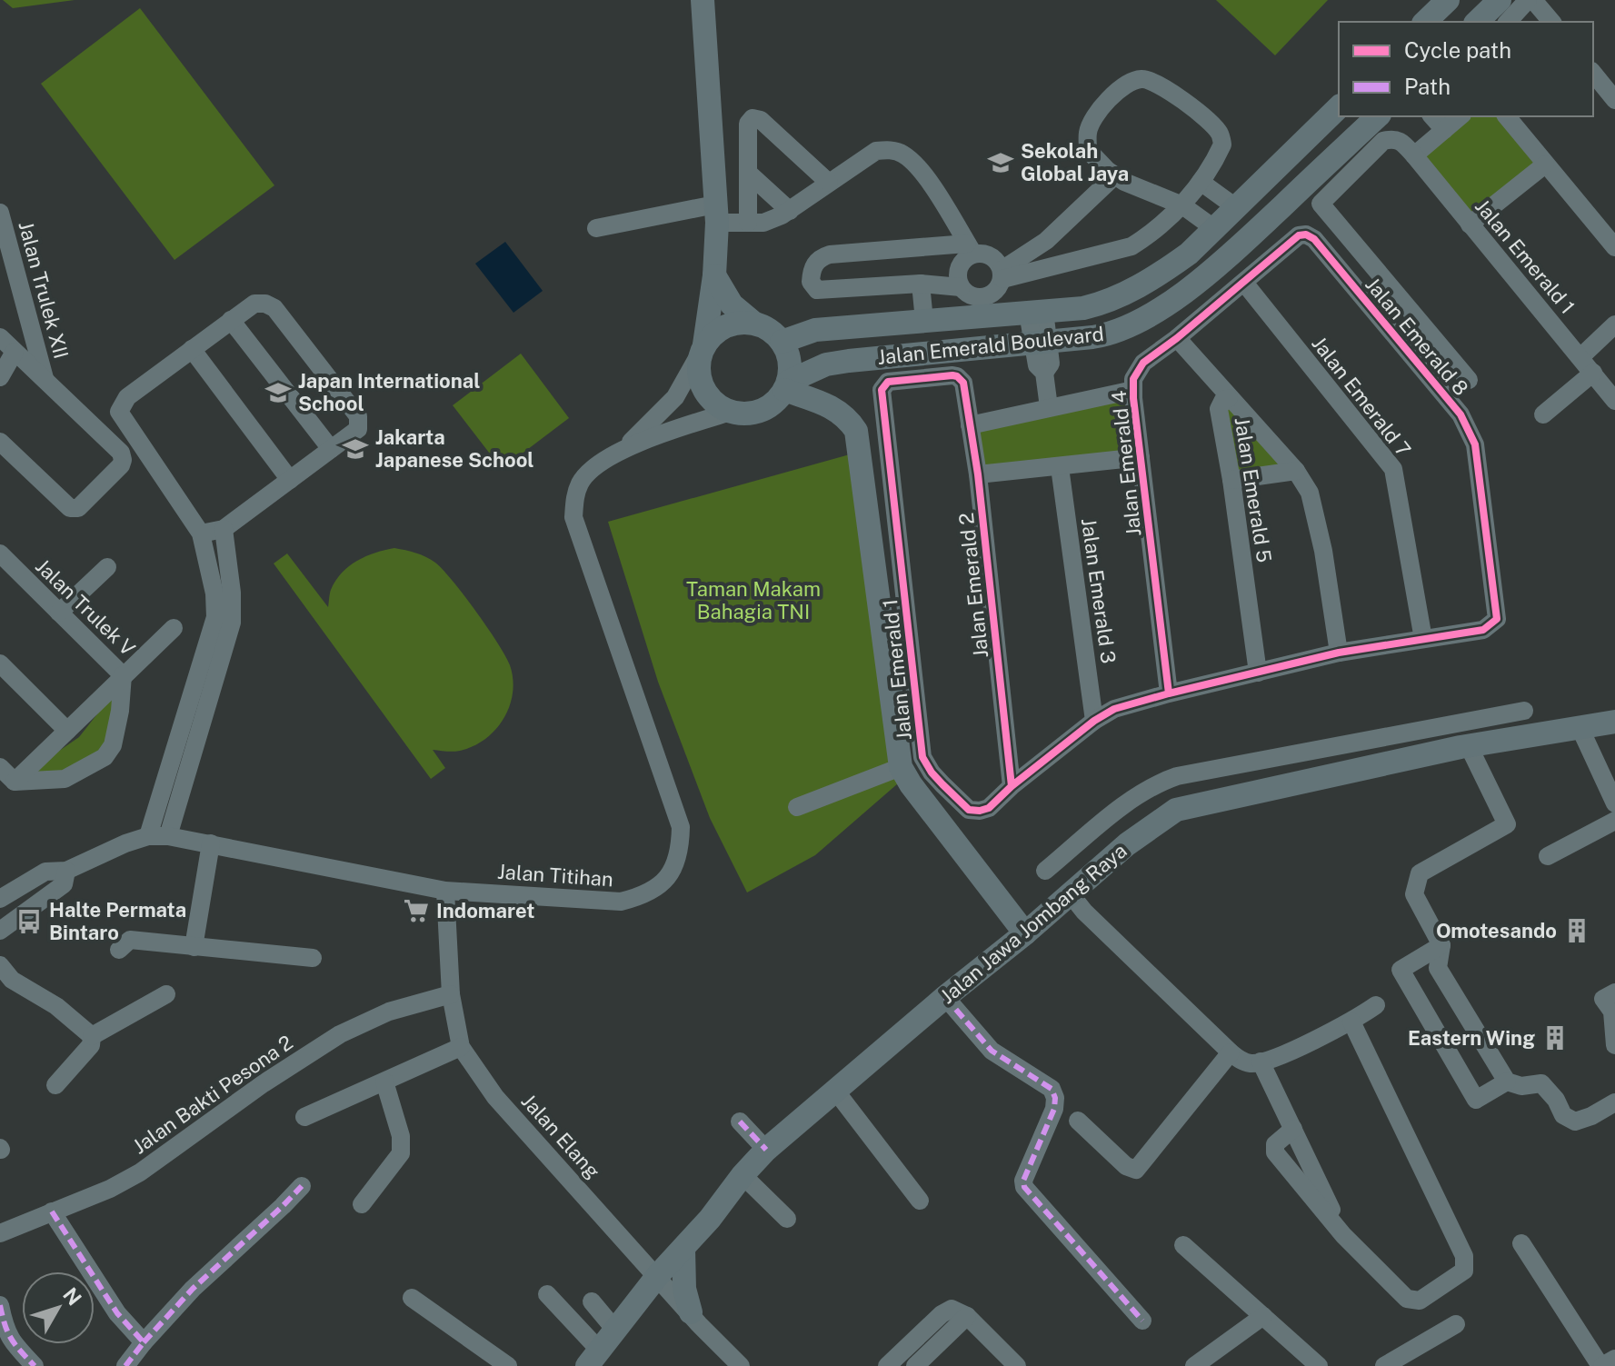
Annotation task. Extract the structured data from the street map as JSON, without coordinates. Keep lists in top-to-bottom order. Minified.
{"streets":{"main road":["Jalan Emerald Boulevard","Jalan Jawa Jombang Raya"],"street":["Jalan Emerald 1","Jalan Trulek XII","Jalan Emerald 8","Jalan Emerald 7","Jalan Emerald 4","Jalan Emerald 5","Jalan Emerald 2","Jalan Emerald 3","Jalan Trulek V","Jalan Titihan","Jalan Bakti Pesona 2","Jalan Elang"]},"crossings":[["Jalan Emerald 1","Jalan Emerald 8"],["Jalan Emerald 1","Jalan Emerald 7"],["Jalan Emerald 1","Jalan Emerald 4"],["Jalan Emerald 1","Jalan Emerald 5"],["Jalan Emerald 1","Jalan Emerald 2"],["Jalan Emerald 1","Jalan Emerald 3"],["Jalan Emerald 8","Jalan Emerald 4"],["Jalan Emerald Boulevard","Jalan Titihan"],["Jalan Emerald 7","Jalan Emerald 4"],["Jalan Emerald 4","Jalan Emerald 5"],["Jalan Titihan","Jalan Elang"],["Jalan Jawa Jombang Raya","Jalan Elang"],["Jalan Bakti Pesona 2","Jalan Elang"]],"parks":["Taman Makam Bahagia TNI"],"places":{"school or university":["Sekolah Global Jaya","Japan International School","Jakarta Japanese School"],"supermarket":["Indomaret"],"bus stop":["Halte Permata Bintaro"],"building":["Omotesando","Eastern Wing"]},"legend":["Cycle path","Path"],"north":"top right"}
